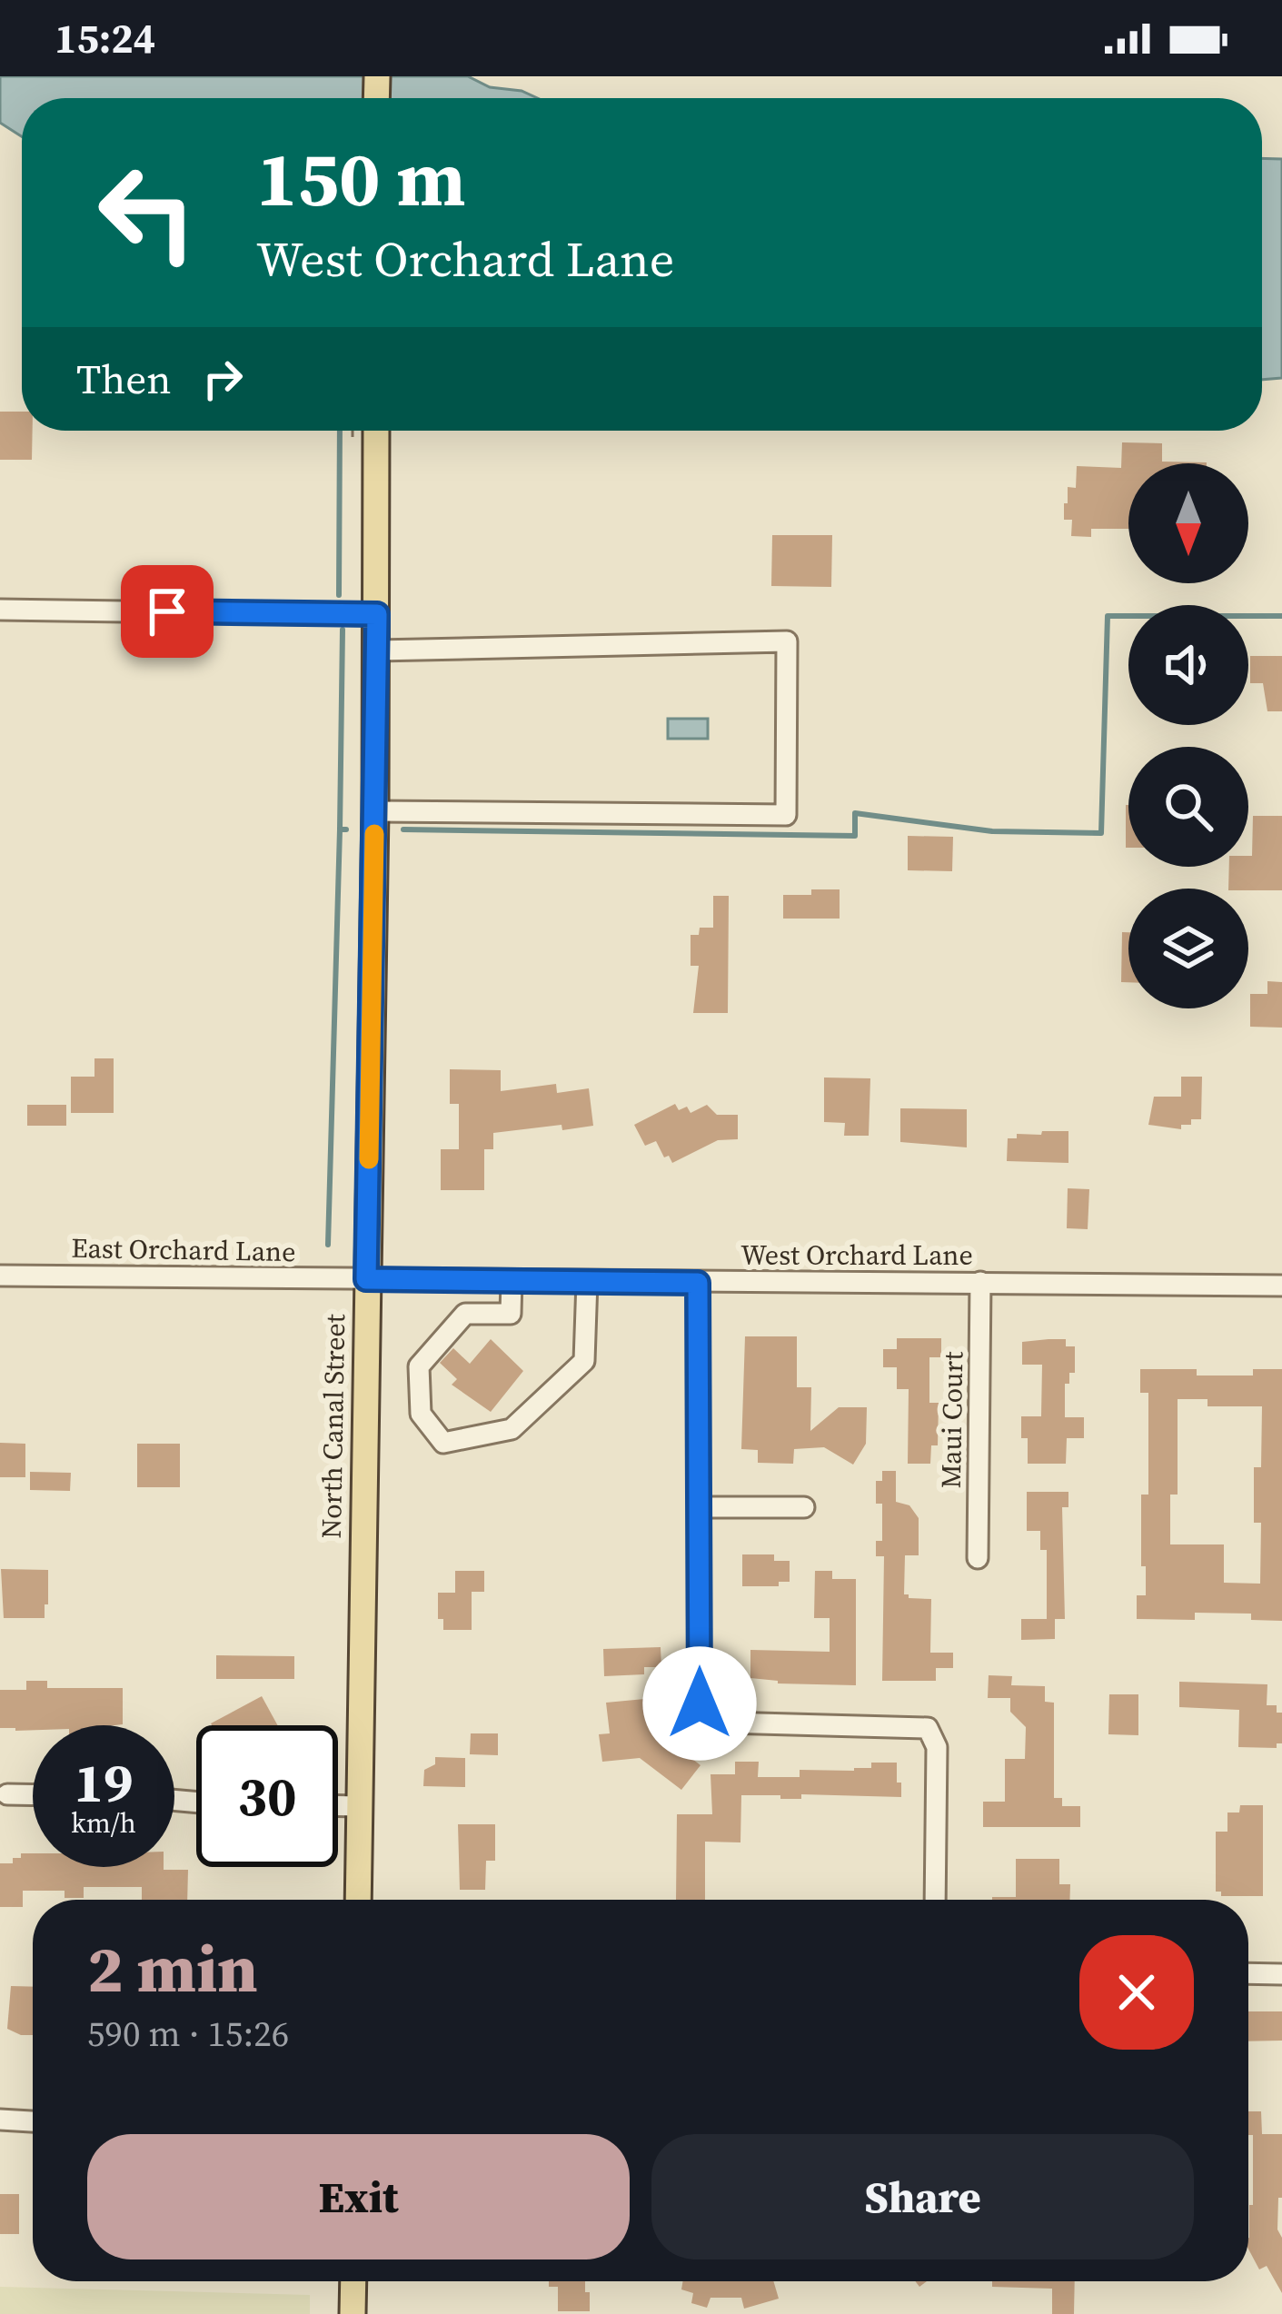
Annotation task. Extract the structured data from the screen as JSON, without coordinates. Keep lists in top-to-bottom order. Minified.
{"streets":{"main road":["North Canal Street"],"street":["East Orchard Lane","West Orchard Lane","Maui Court"]},"crossings":[["East Orchard Lane","West Orchard Lane"],["East Orchard Lane","North Canal Street"],["West Orchard Lane","Maui Court"],["West Orchard Lane","North Canal Street"]],"north":"bottom","page":{"status":"15:24","turn":["150 m","West Orchard Lane"],"then":"Then","speed":"19 km/h","limit":"30","heading":["2 min","590 m · 15:26"],"buttons":["Exit","Share"]}}
